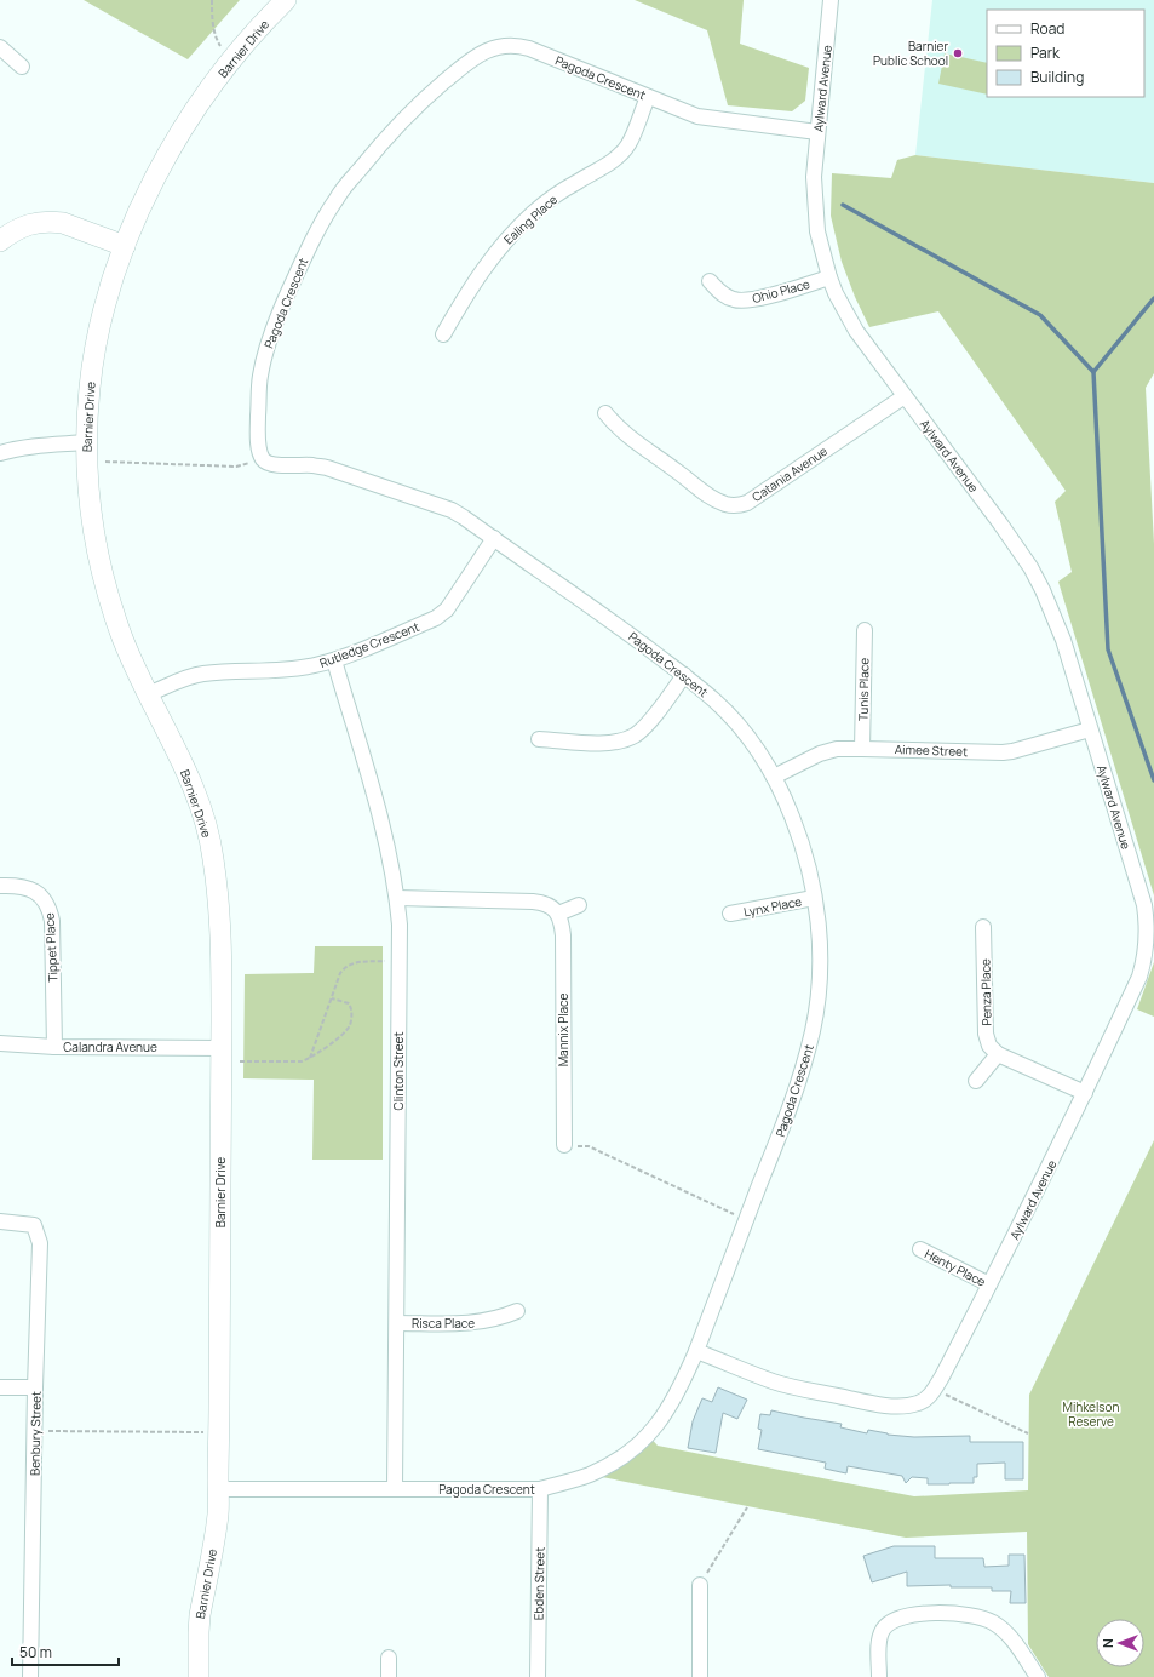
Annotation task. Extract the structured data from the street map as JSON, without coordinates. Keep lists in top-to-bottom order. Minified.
{"streets":{"street":["Barnier Drive","Pagoda Crescent","Aylward Avenue","Ealing Place","Ohio Place","Catania Avenue","Rutledge Crescent","Tunis Place","Aimee Street","Lynx Place","Tippet Place","Penza Place","Mannix Place","Calandra Avenue","Clinton Street","Henty Place","Risca Place","Benbury Street","Ebden Street"]},"crossings":[["Barnier Drive","Pagoda Crescent"],["Barnier Drive","Rutledge Crescent"],["Barnier Drive","Calandra Avenue"],["Pagoda Crescent","Aylward Avenue"],["Pagoda Crescent","Ealing Place"],["Pagoda Crescent","Rutledge Crescent"],["Pagoda Crescent","Aimee Street"],["Pagoda Crescent","Lynx Place"],["Pagoda Crescent","Clinton Street"],["Pagoda Crescent","Ebden Street"],["Aylward Avenue","Ohio Place"],["Aylward Avenue","Catania Avenue"],["Aylward Avenue","Aimee Street"],["Aylward Avenue","Henty Place"],["Rutledge Crescent","Clinton Street"],["Tunis Place","Aimee Street"],["Tippet Place","Calandra Avenue"],["Clinton Street","Risca Place"]],"parks":["Mihkelson Reserve"],"places":["Barnier Public School"],"legend":["Road","Park","Building"],"scale_bar":"50 m","north":"left"}
